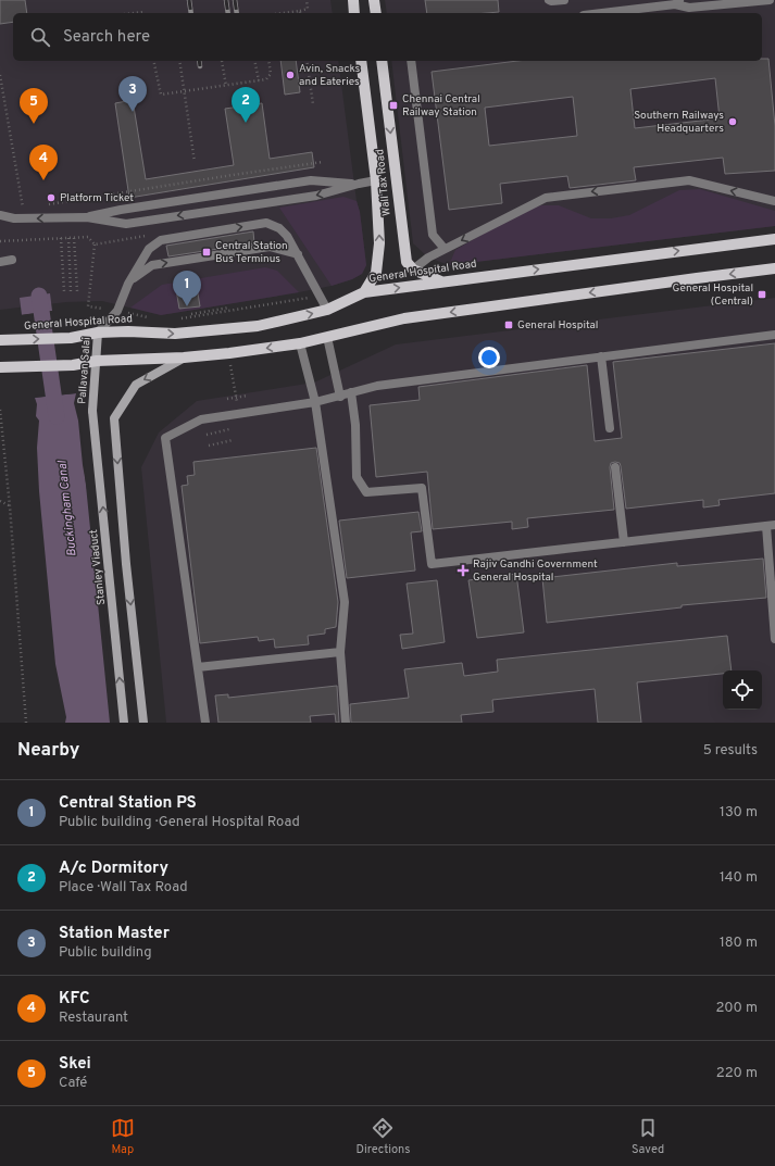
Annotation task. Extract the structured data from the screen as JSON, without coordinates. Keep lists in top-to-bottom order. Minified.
{"streets":{"main road":["Wall Tax Road","General Hospital Road","Pallavan Salai","Stanley Viaduct"]},"crossings":[["Wall Tax Road","General Hospital Road"],["General Hospital Road","Pallavan Salai"],["Pallavan Salai","Stanley Viaduct"]],"one_way":["Stanley Viaduct"],"water":["Buckingham Canal"],"places":{"other":["Avin, Snacks and Eateries","Southern Railways Headquarters","Platform Ticket"],"transit":["Chennai Central Railway Station","Central Station Bus Terminus","General Hospital (Central)","General Hospital"],"health":["Rajiv Gandhi Government General Hospital"]},"page":{"search":"Search here","pins":["3","2","5","4","1"],"heading":["Nearby","5 results"],"list":[{"mark":"1","name":"Central Station PS","note":"Public building · General Hospital Road","value":"130 m"},{"mark":"2","name":"A/c Dormitory","note":"Place · Wall Tax Road","value":"140 m"},{"mark":"3","name":"Station Master","note":"Public building","value":"180 m"},{"mark":"4","name":"KFC","note":"Restaurant","value":"200 m"},{"mark":"5","name":"Skei","note":"Café","value":"220 m"}],"nav":["Map","Directions","Saved"]}}
